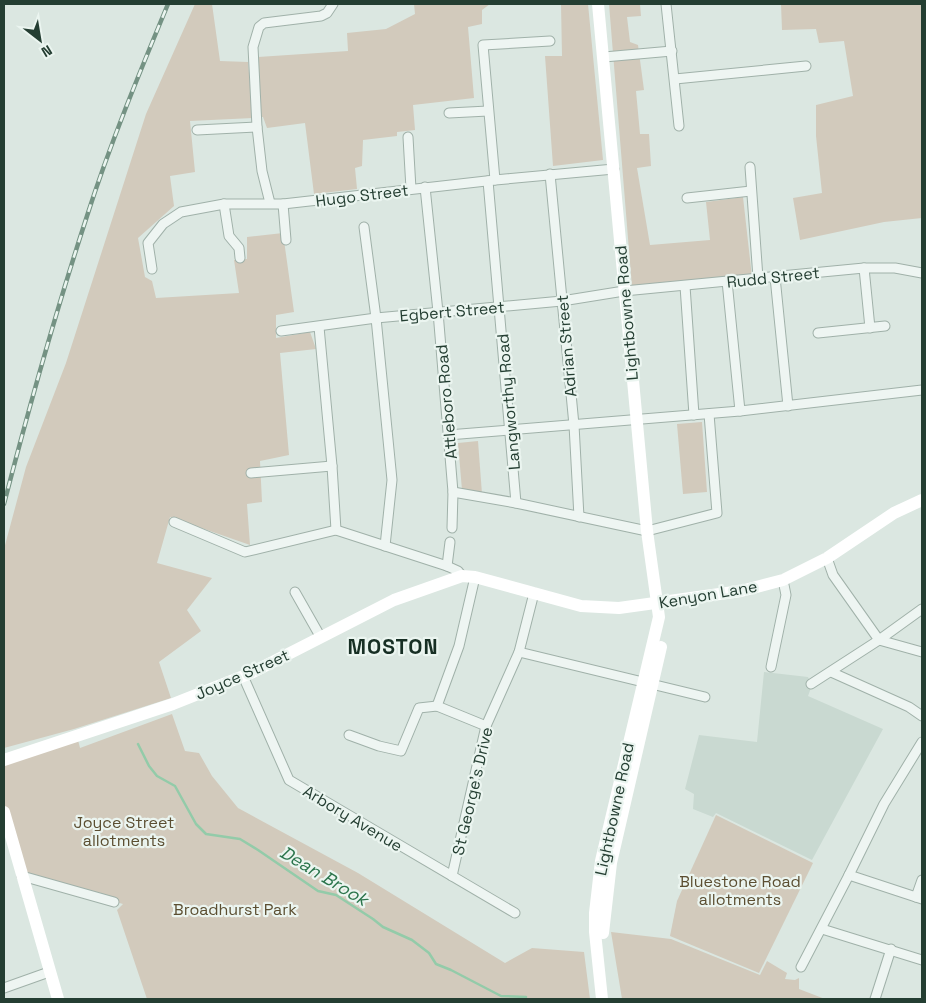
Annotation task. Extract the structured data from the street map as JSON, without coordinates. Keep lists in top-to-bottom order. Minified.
{"streets":{"main road":["Lightbowne Road","Kenyon Lane","Joyce Street"],"street":["Hugo Street","Rudd Street","Egbert Street","Adrian Street","Attleboro Road","Langworthy Road","St George's Drive","Arbory Avenue"]},"crossings":[["Hugo Street","Lightbowne Road"],["Hugo Street","Adrian Street"],["Hugo Street","Attleboro Road"],["Hugo Street","Langworthy Road"],["Rudd Street","Egbert Street"],["Rudd Street","Lightbowne Road"],["Egbert Street","Lightbowne Road"],["Egbert Street","Adrian Street"],["Egbert Street","Attleboro Road"],["Egbert Street","Langworthy Road"],["Lightbowne Road","Kenyon Lane"],["Kenyon Lane","Joyce Street"],["Kenyon Lane","St George's Drive"],["Joyce Street","Arbory Avenue"],["St George's Drive","Arbory Avenue"]],"districts":["MOSTON"],"water":["Dean Brook"],"parks":["Joyce Street allotments","Bluestone Road allotments","Broadhurst Park"],"north":"bottom right"}
